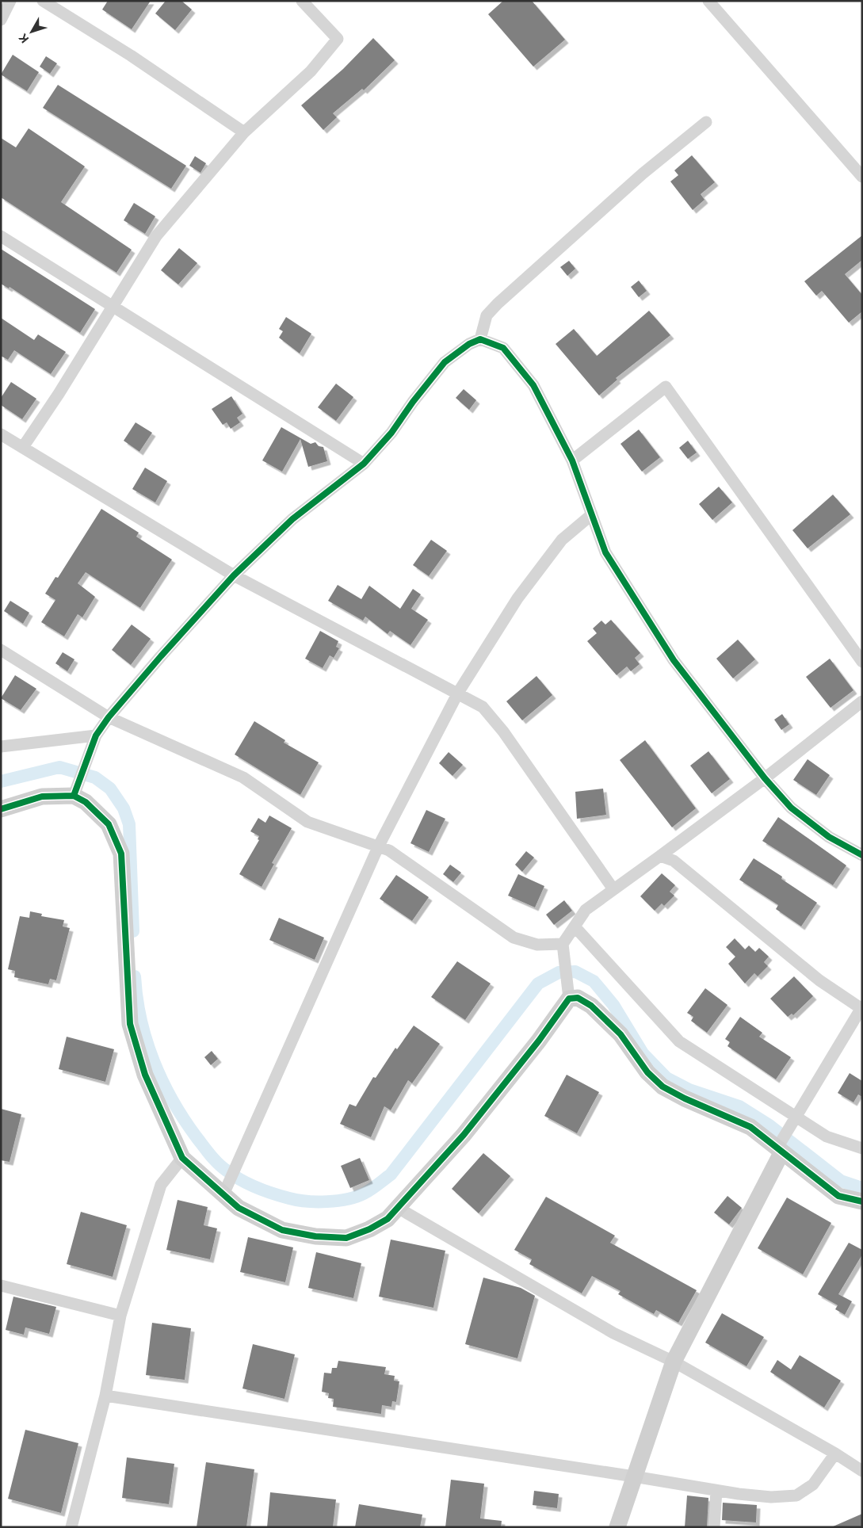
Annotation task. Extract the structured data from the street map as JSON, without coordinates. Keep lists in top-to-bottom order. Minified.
{"north":"bottom left"}
